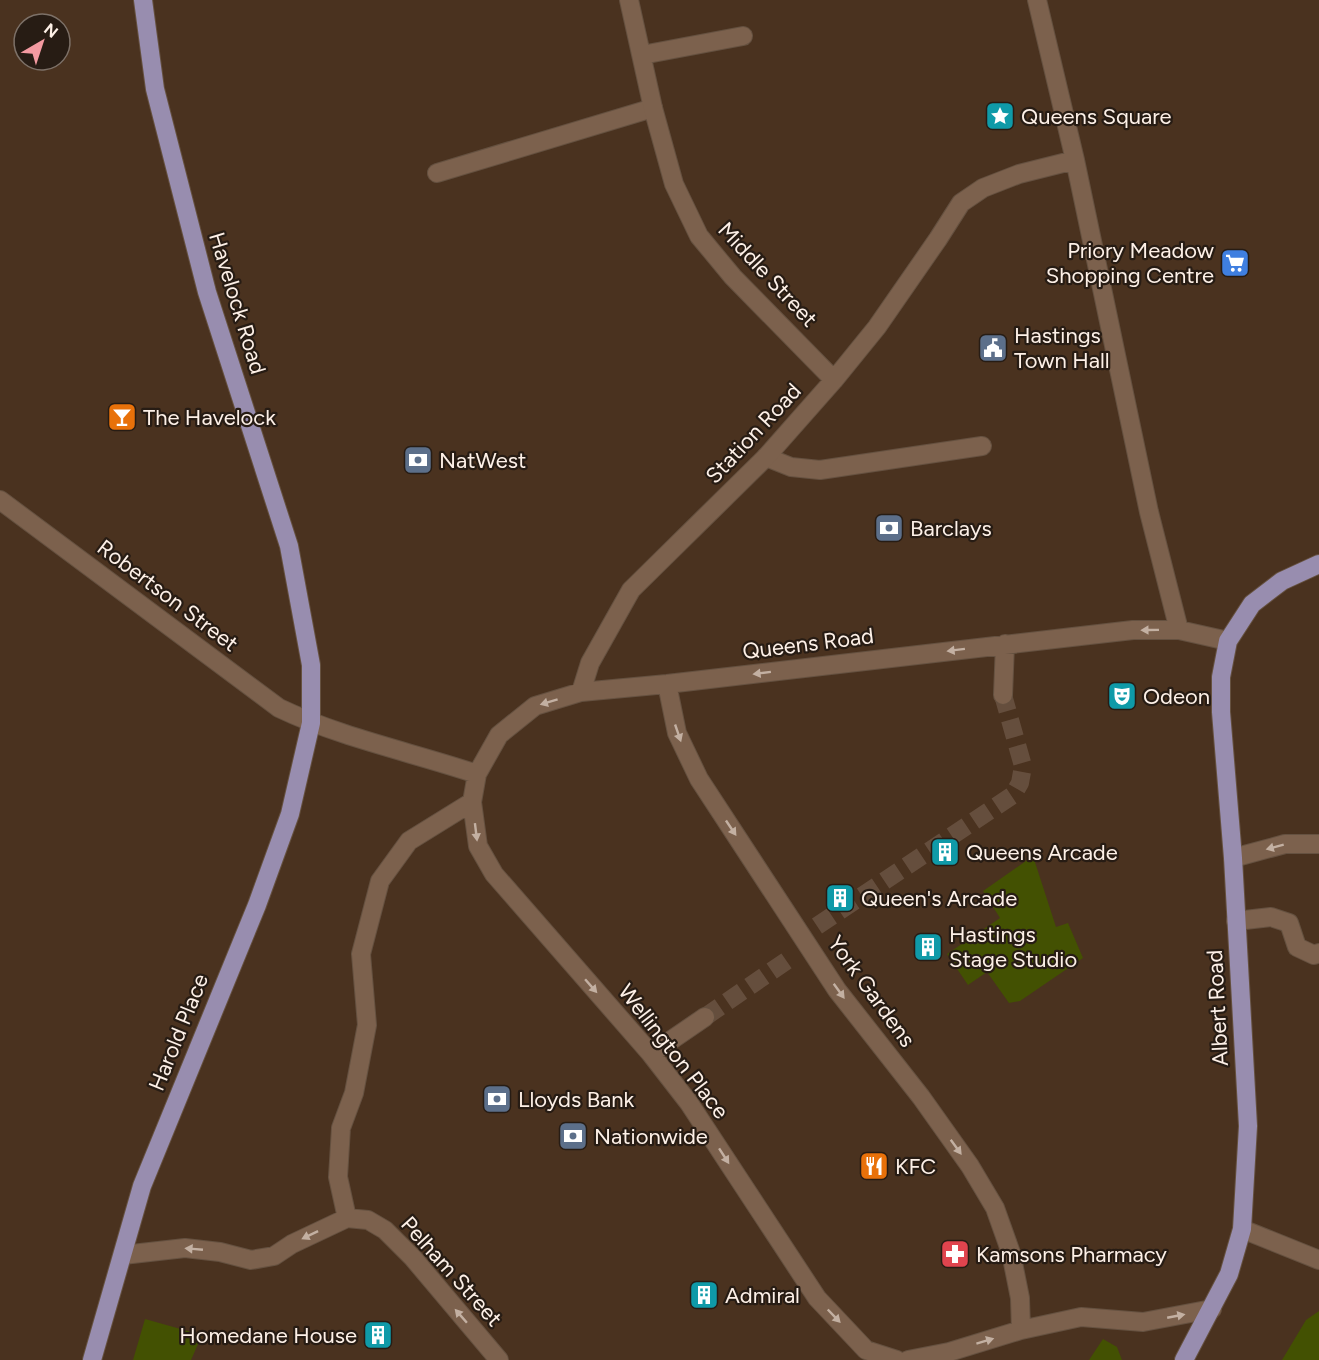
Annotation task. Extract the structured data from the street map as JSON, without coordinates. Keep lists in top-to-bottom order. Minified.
{"streets":{"main road":["Havelock Road","Albert Road","Harold Place"],"street":["Middle Street","Station Road","Robertson Street","Queens Road","York Gardens","Wellington Place","Pelham Street"]},"crossings":[["Middle Street","Station Road"],["Havelock Road","Robertson Street"],["Havelock Road","Harold Place"],["Station Road","Queens Road"],["Robertson Street","Harold Place"],["Queens Road","York Gardens"],["Queens Road","Albert Road"],["Queens Road","Wellington Place"]],"one_way":["Queens Road","York Gardens","Wellington Place","Pelham Street"],"places":{"place":["Queens Square"],"supermarket":["Priory Meadow Shopping Centre"],"public building":["Hastings Town Hall"],"bar":["The Havelock"],"bank":["NatWest","Barclays","Lloyds Bank","Nationwide"],"theatre":["Odeon"],"building":["Queens Arcade","Queen's Arcade","Hastings Stage Studio","Admiral","Homedane House"],"restaurant":["KFC"],"pharmacy":["Kamsons Pharmacy"]},"north":"top right"}
